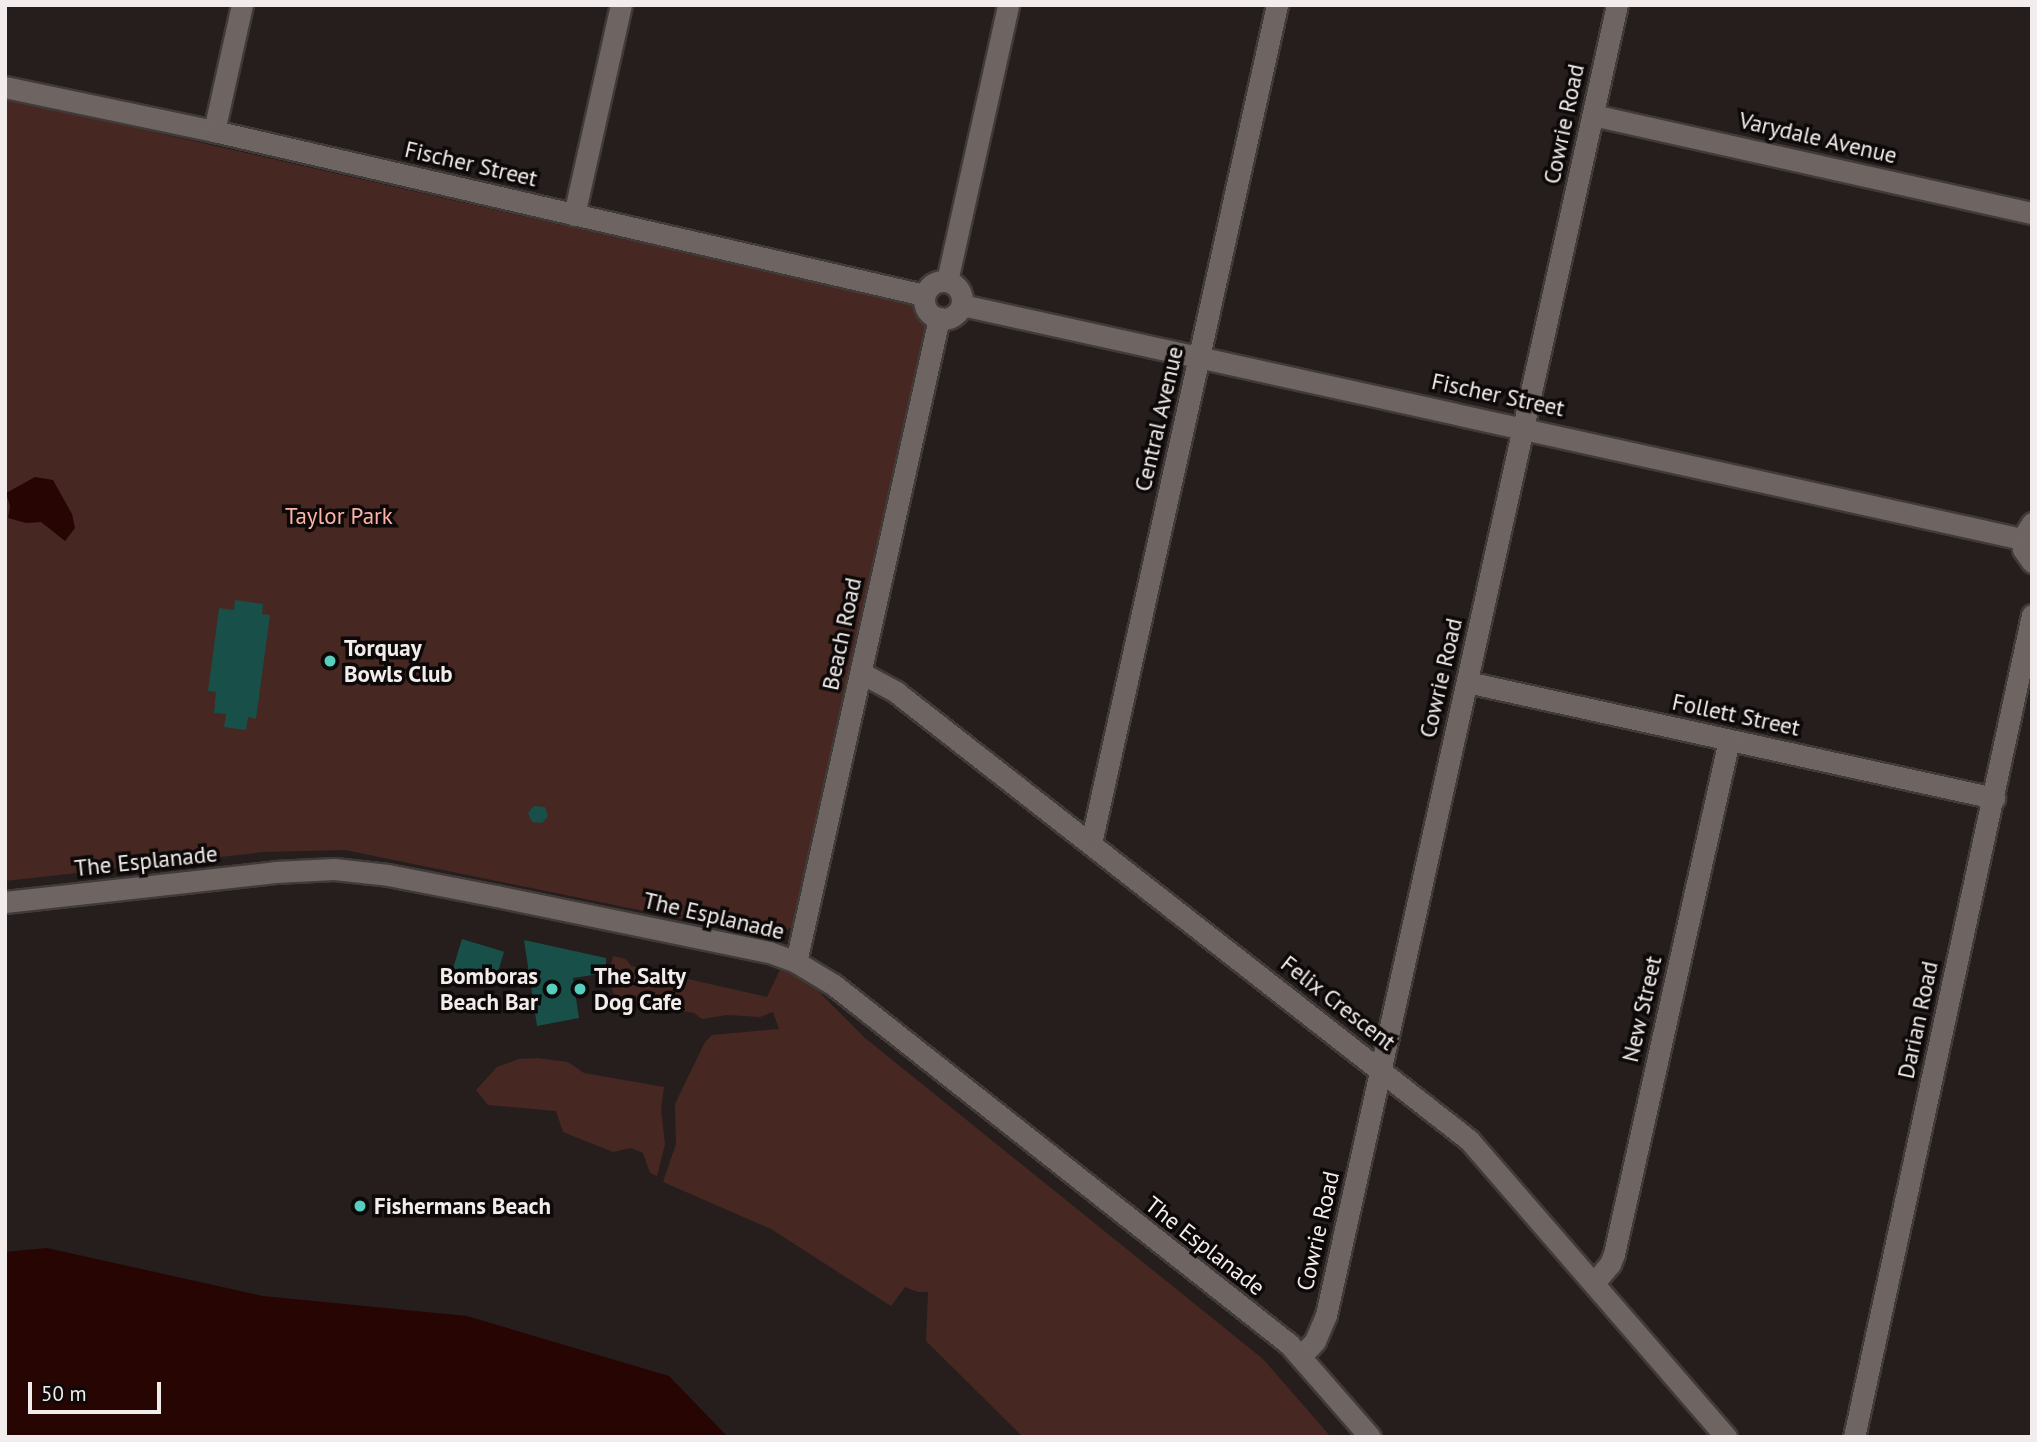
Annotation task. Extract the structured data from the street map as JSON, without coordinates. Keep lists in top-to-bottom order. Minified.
{"streets":{"street":["Cowrie Road","Varydale Avenue","Fischer Street","Central Avenue","Beach Road","Follett Street","The Esplanade","Felix Crescent","New Street","Darian Road"]},"crossings":[["Cowrie Road","Varydale Avenue"],["Cowrie Road","Fischer Street"],["Cowrie Road","Follett Street"],["Cowrie Road","The Esplanade"],["Cowrie Road","Felix Crescent"],["Fischer Street","Central Avenue"],["Fischer Street","Beach Road"],["Central Avenue","Felix Crescent"],["Beach Road","The Esplanade"],["Beach Road","Felix Crescent"],["Follett Street","New Street"],["Follett Street","Darian Road"],["Felix Crescent","New Street"]],"parks":["Taylor Park"],"places":["Torquay Bowls Club","Bomboras Beach Bar","The Salty Dog Cafe","Fishermans Beach"],"scale_bar":"50 m"}
